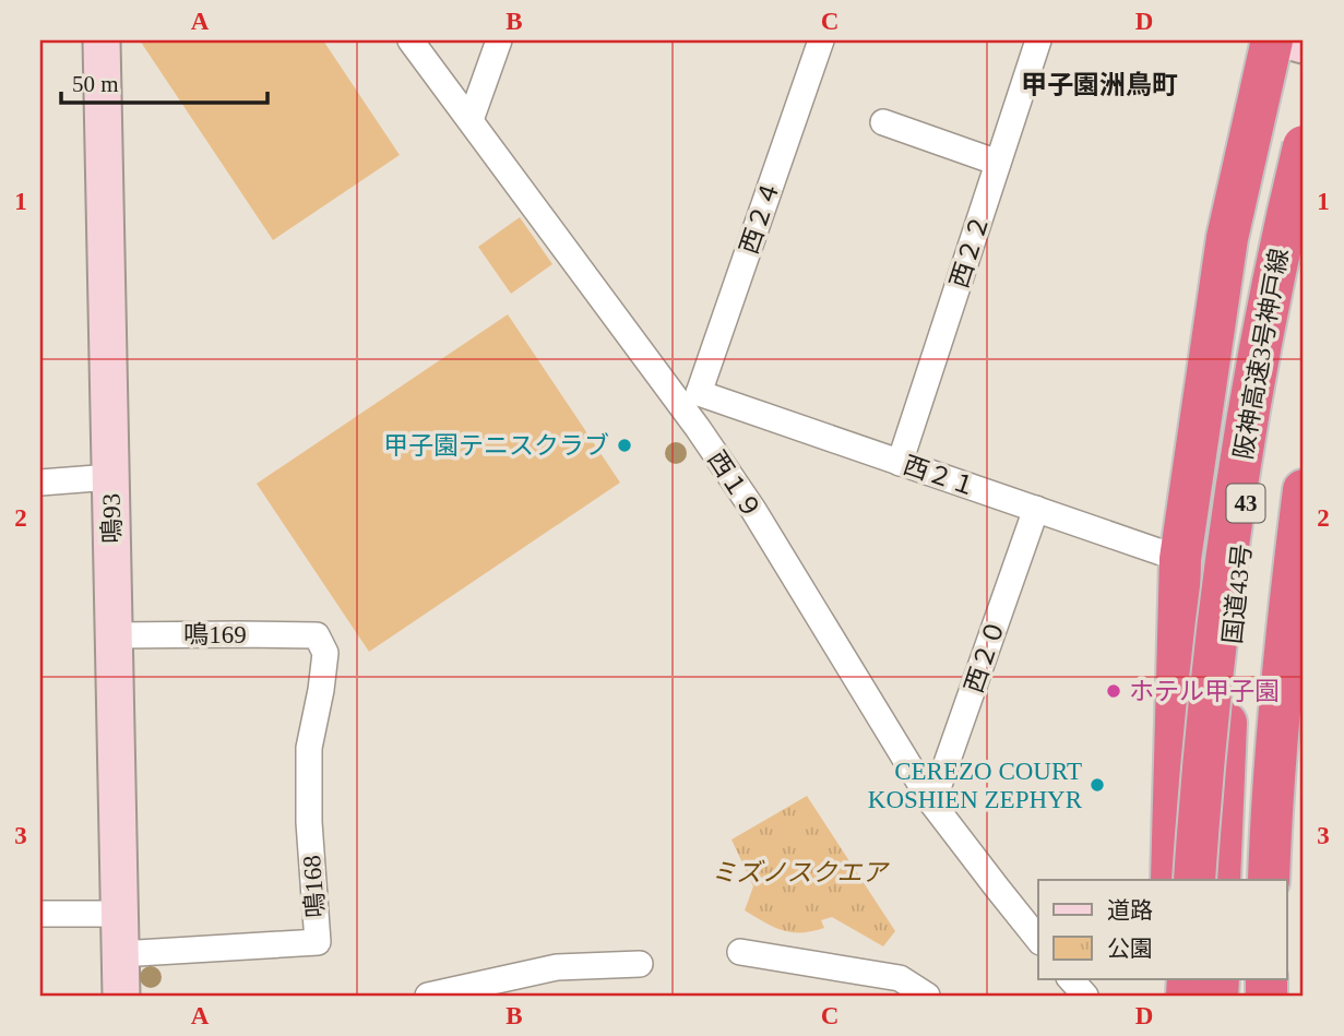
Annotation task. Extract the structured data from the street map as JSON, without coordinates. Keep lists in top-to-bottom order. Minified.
{"streets":{"highway":["阪神高速3号神戸線","43","国道43号"],"street":["西２４","西２２","西２１","西１９","鳴93","鳴169","西２０","鳴168"]},"crossings":[["西２４","西２１"],["西２４","西１９"],["西２２","西２１"],["西２１","西１９"],["西２１","西２０"],["西１９","西２０"],["鳴93","鳴169"],["鳴93","鳴168"],["鳴169","鳴168"]],"districts":["甲子園洲鳥町"],"parks":["ミズノスクエア"],"places":["甲子園テニスクラブ","ホテル甲子園","CEREZO COURT KOSHIEN ZEPHYR"],"legend":["道路","公園"],"scale_bar":"50 m","grid":{"columns":["A","B","C","D"],"rows":["1","2","3"]}}
